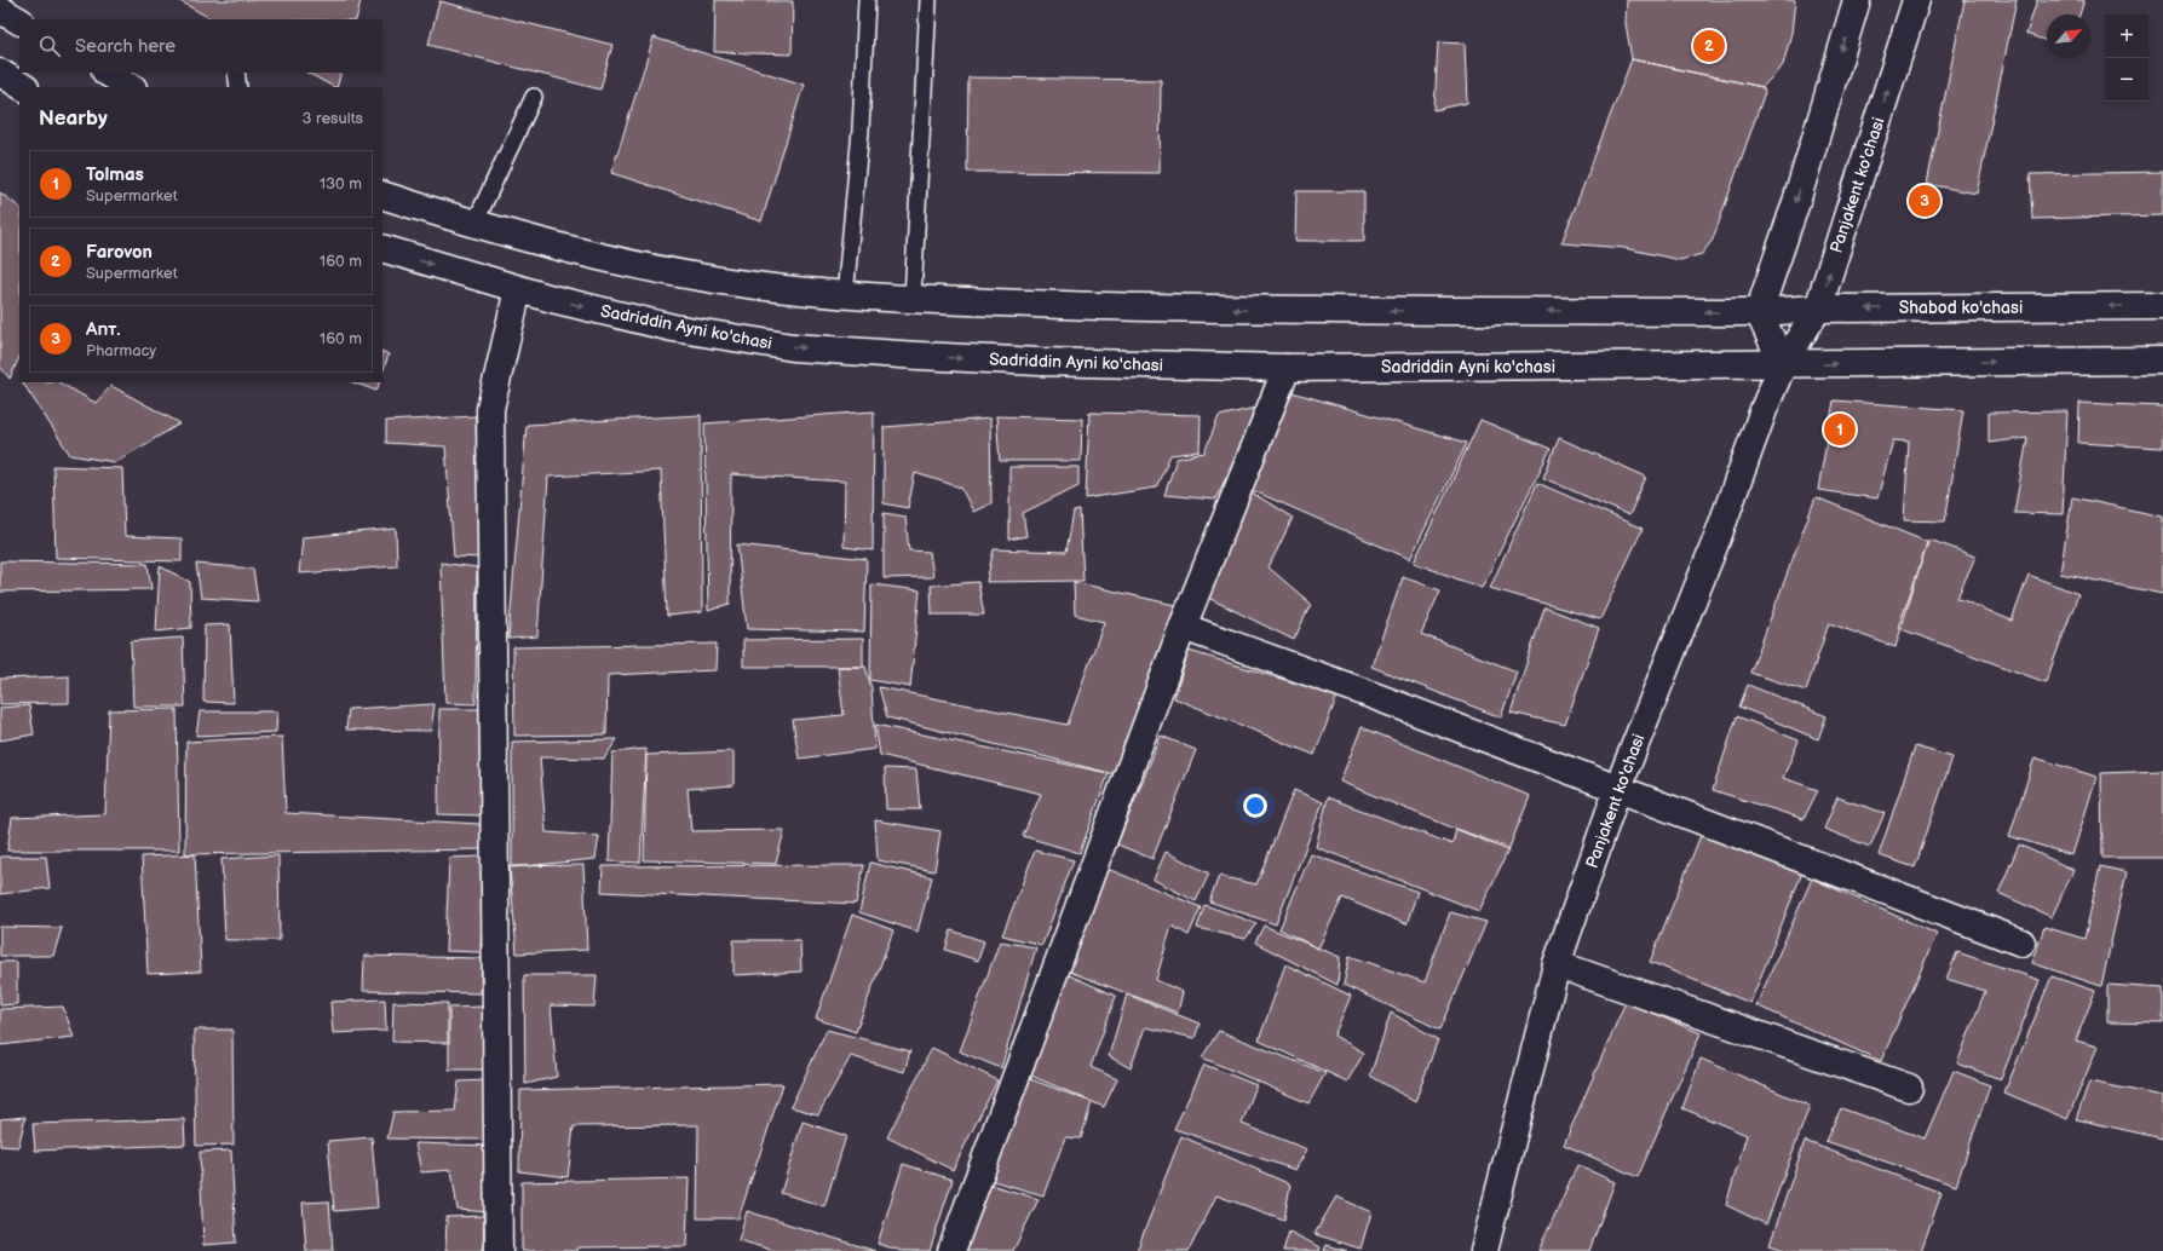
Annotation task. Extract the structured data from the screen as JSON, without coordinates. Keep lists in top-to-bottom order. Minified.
{"streets":{"main road":["Panjakent ko'chasi","Shabod ko'chasi","Sadriddin Ayni ko'chasi"]},"crossings":[["Panjakent ko'chasi","Shabod ko'chasi"],["Panjakent ko'chasi","Sadriddin Ayni ko'chasi"]],"north":"top right","page":{"map_buttons":["+","−"],"search":"Search here","pins":["2","3","1"],"heading":["Nearby","3 results"],"list":[{"mark":"1","name":"Tolmas","note":"Supermarket","value":"130 m"},{"mark":"2","name":"Farovon","note":"Supermarket","value":"160 m"},{"mark":"3","name":"Апт.","note":"Pharmacy","value":"160 m"}]}}
